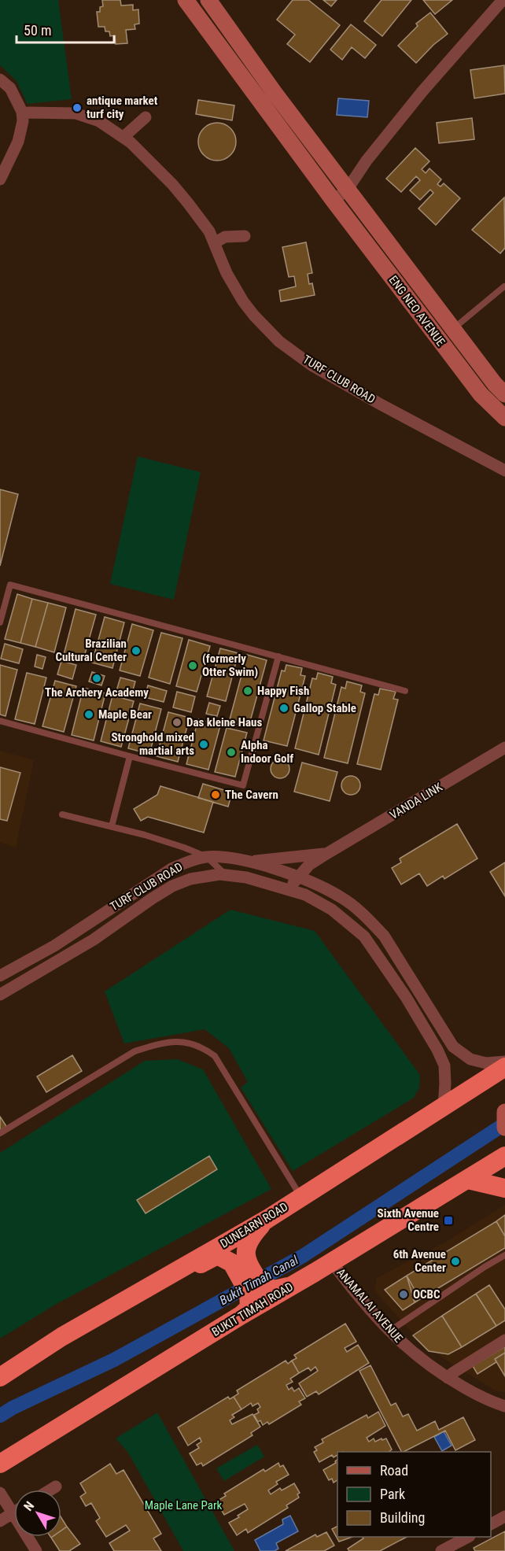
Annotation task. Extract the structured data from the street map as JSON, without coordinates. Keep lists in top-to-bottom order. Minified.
{"streets":{"highway":["DUNEARN ROAD","BUKIT TIMAH ROAD"],"main road":["ENG NEO AVENUE"],"street":["TURF CLUB ROAD","VANDA LINK","ANAMALAI AVENUE"]},"crossings":[["TURF CLUB ROAD","VANDA LINK"],["TURF CLUB ROAD","DUNEARN ROAD"],["ANAMALAI AVENUE","BUKIT TIMAH ROAD"]],"water":["Bukit Timah Canal"],"parks":["Maple Lane Park"],"places":{"other":["antique market turf city","Brazilian Cultural Center","(formerly Otter Swim)","The Archery Academy","Happy Fish","Gallop Stable","Maple Bear","Das kleine Haus","Stronghold mixed martial arts","Alpha Indoor Golf","The Cavern","6th Avenue Center","OCBC"],"transit":["Sixth Avenue Centre"]},"legend":["Road","Park","Building"],"scale_bar":"50 m","north":"top left"}
